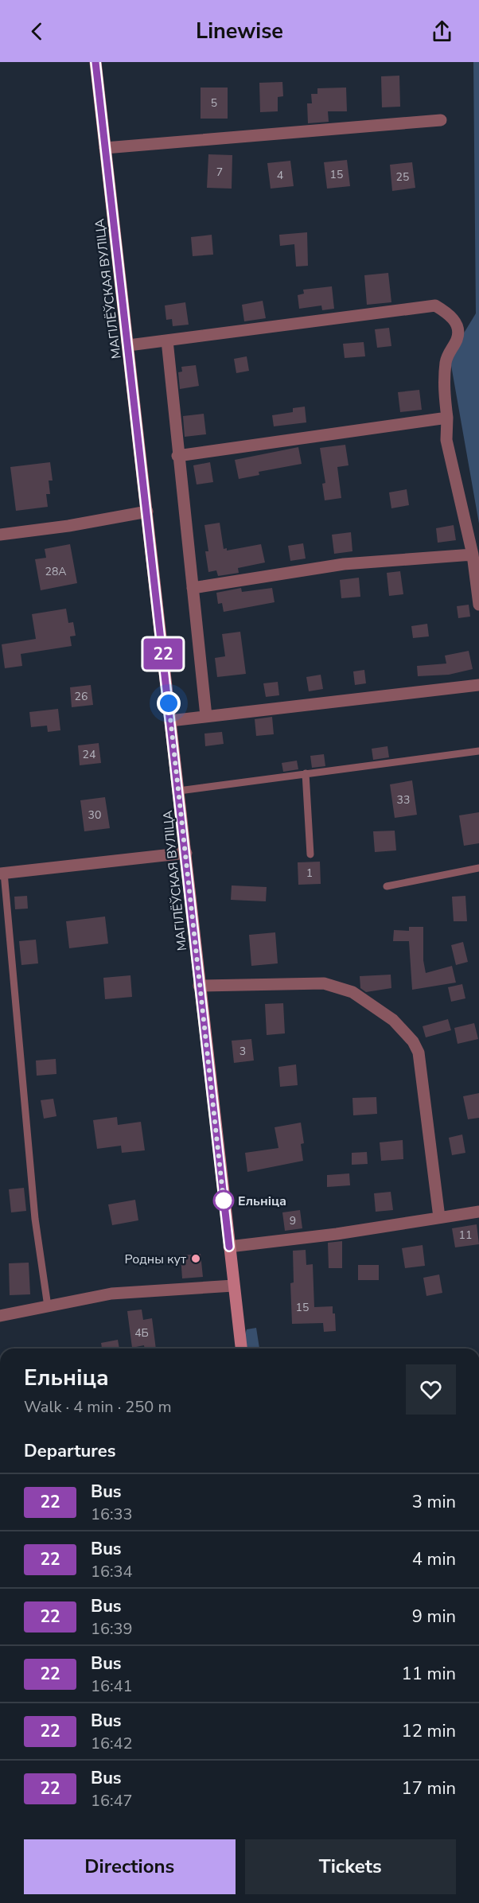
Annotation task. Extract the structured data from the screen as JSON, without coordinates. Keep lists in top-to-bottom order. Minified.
{"streets":{"main road":["МАГІЛЁЎСКАЯ ВУЛІЦА"]},"places":["Ельніца","Родны кут"],"lines":["bus line 22"],"house_numbers":["5","7","15","4","25","28А","26","24","33","30","1","3","9","11","15","4Б"],"page":{"header":"Linewise","on_map":"22","heading":[["Ельніца","Walk · 4 min · 250 m"],"Departures"],"list":[{"mark":"22","name":"Bus","note":"16:33","value":"3 min"},{"mark":"22","name":"Bus","note":"16:34","value":"4 min"},{"mark":"22","name":"Bus","note":"16:39","value":"9 min"},{"mark":"22","name":"Bus","note":"16:41","value":"11 min"},{"mark":"22","name":"Bus","note":"16:42","value":"12 min"},{"mark":"22","name":"Bus","note":"16:47","value":"17 min"}],"buttons":["Directions","Tickets"]}}
